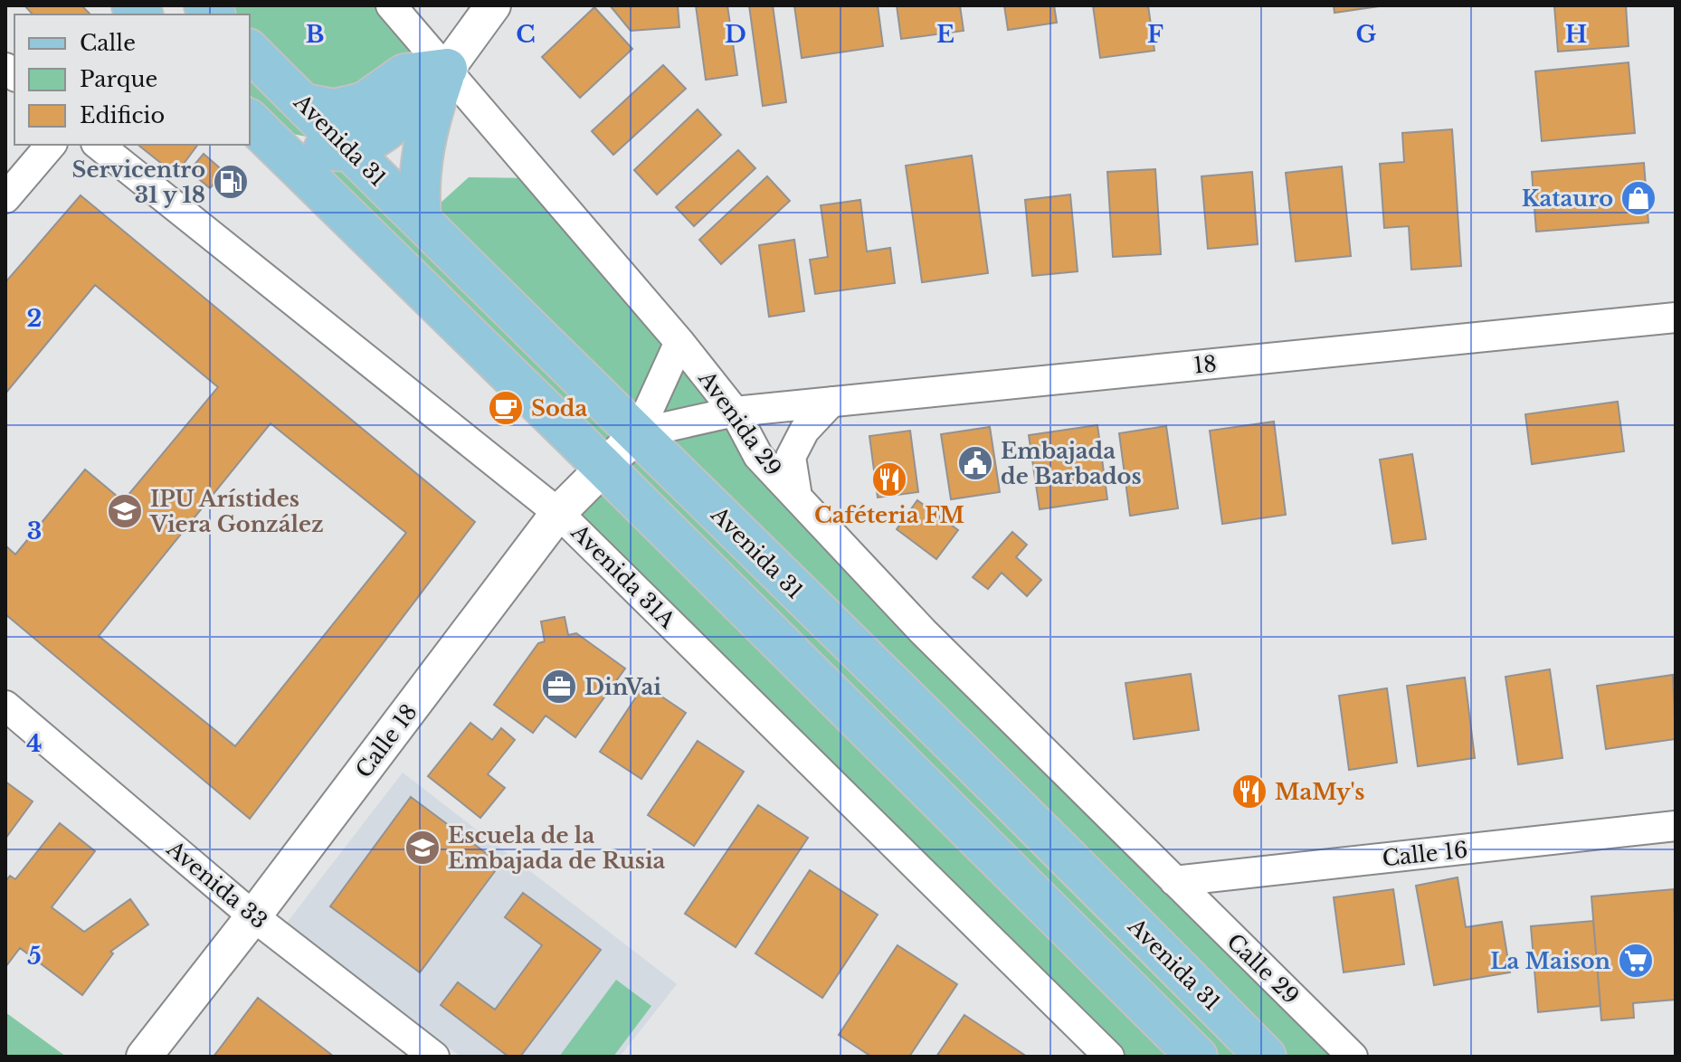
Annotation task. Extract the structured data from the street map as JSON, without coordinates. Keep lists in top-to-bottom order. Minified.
{"streets":{"main road":["Avenida 31"],"street":["18","Avenida 29","Avenida 31A","Calle 18","Calle 16","Avenida 33","Calle 29"]},"crossings":[["Avenida 31","Calle 18"],["18","Avenida 29"],["Avenida 29","Calle 18"],["Avenida 29","Calle 16"],["Avenida 29","Calle 29"],["Avenida 31A","Calle 18"],["Calle 18","Avenida 33"],["Calle 16","Calle 29"]],"places":{"fuel station":["Servicentro 31 y 18"],"shop":["Katauro"],"cafe":["Soda"],"public building":["Embajada de Barbados"],"restaurant":["Caféteria FM","MaMy's"],"school or university":["IPU Arístides Viera González","Escuela de la Embajada de Rusia"],"office":["DinVai"],"supermarket":["La Maison"]},"legend":["Calle","Parque","Edificio"],"grid":{"columns":["B","C","D","E","F","G","H"],"rows":["2","3","4","5"]}}
